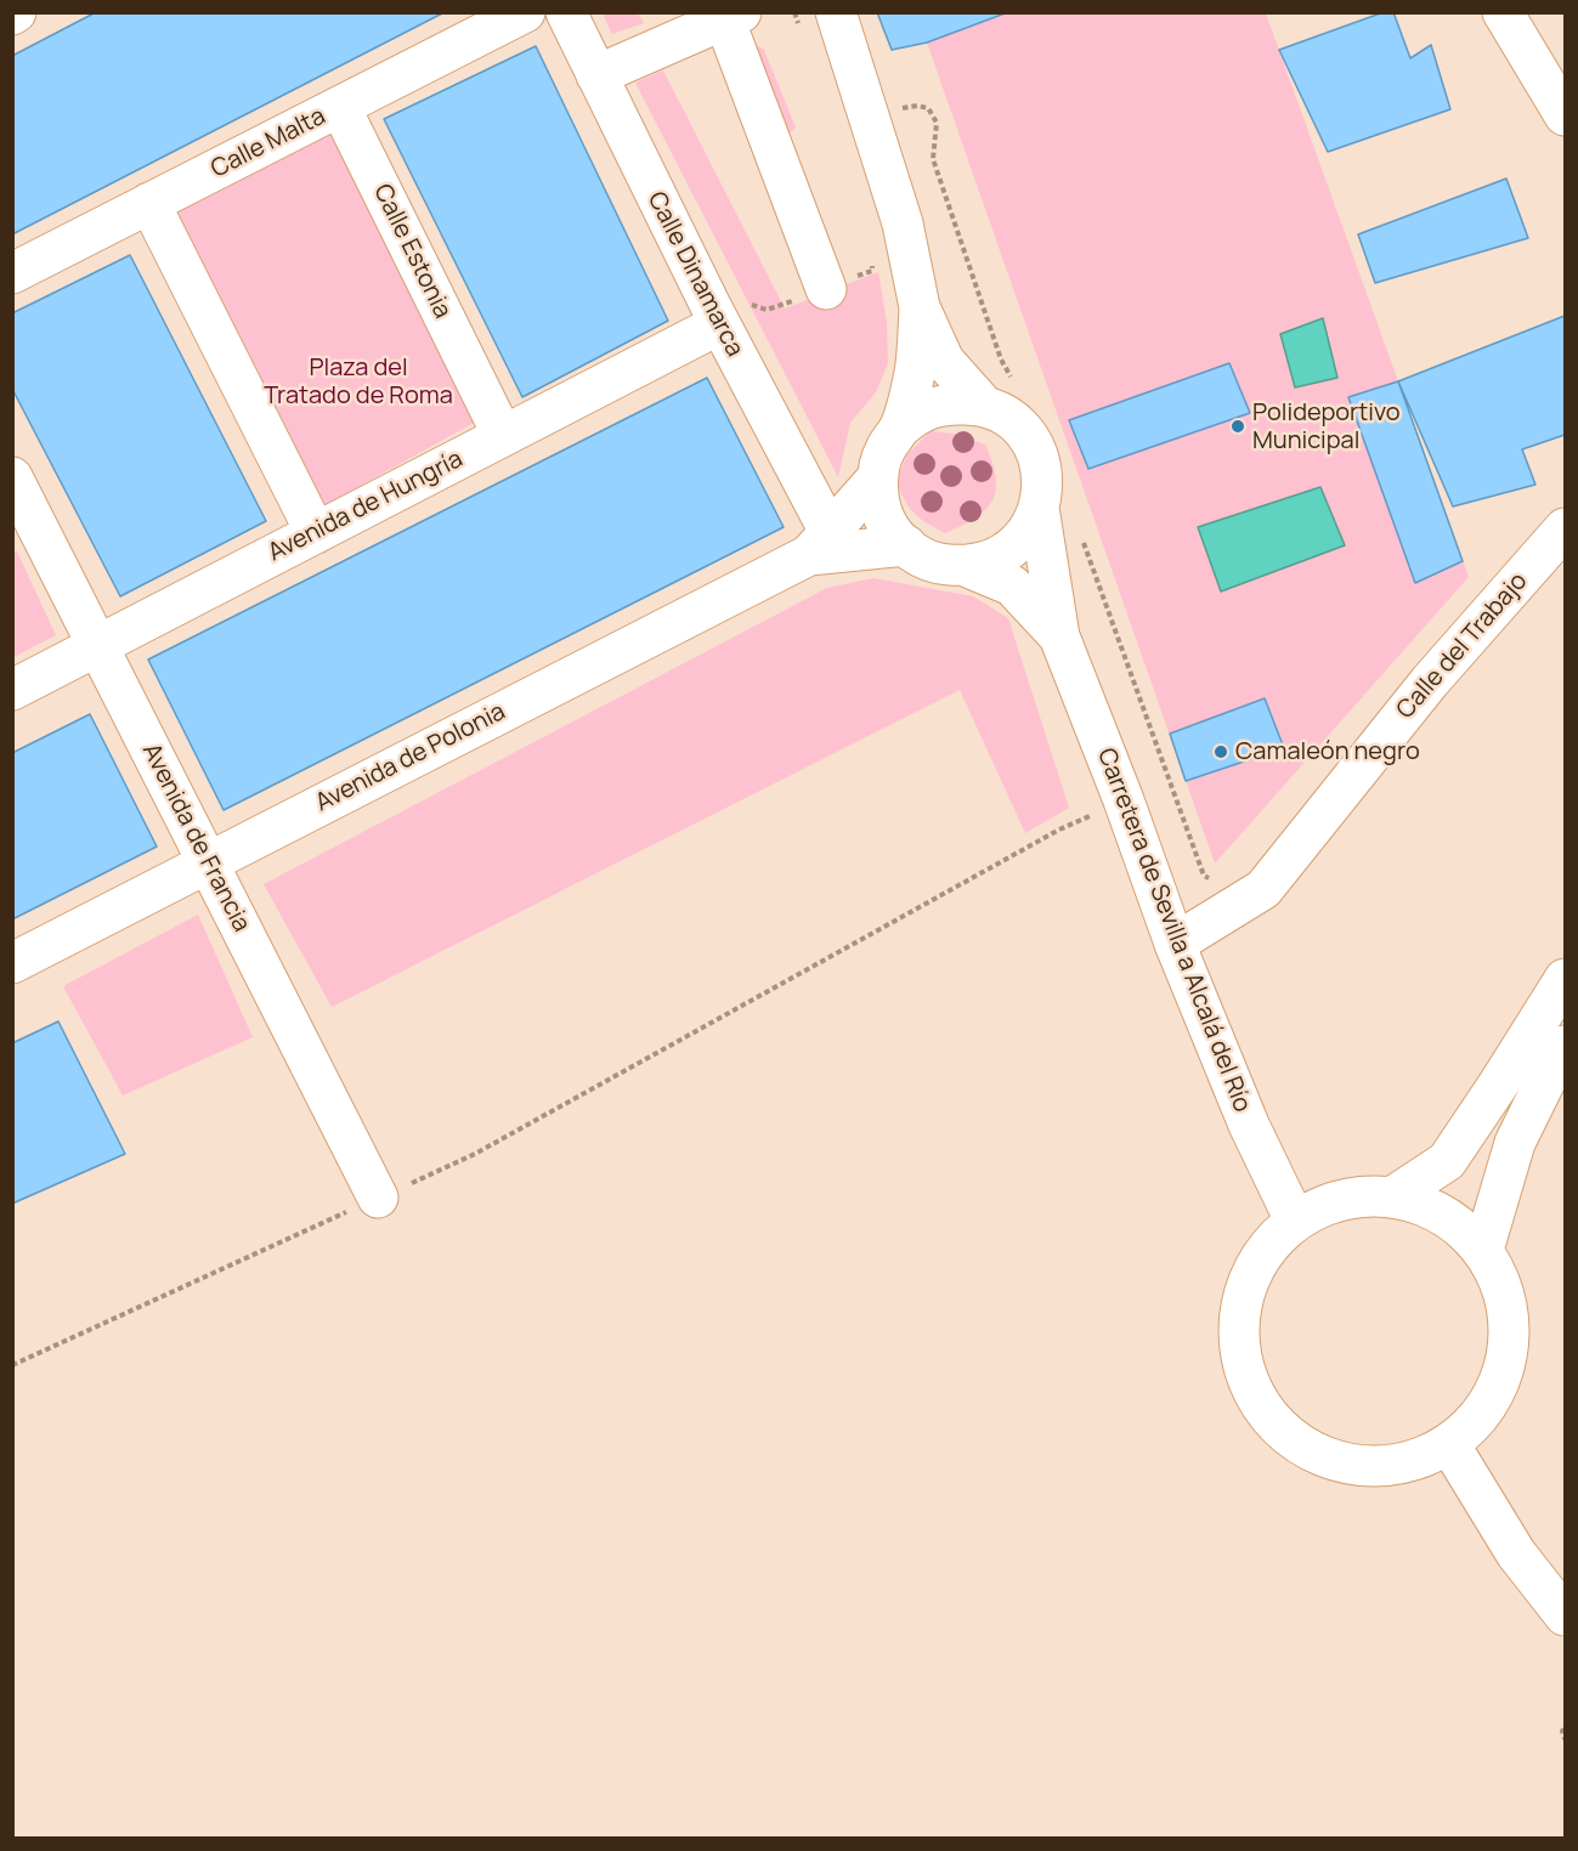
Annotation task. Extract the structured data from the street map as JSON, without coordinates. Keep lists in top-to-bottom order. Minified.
{"streets":{"street":["Calle Malta","Calle Estonia","Calle Dinamarca","Avenida de Hungría","Calle del Trabajo","Avenida de Polonia","Avenida de Francia","Carretera de Sevilla a Alcalá del Río"]},"crossings":[["Calle Malta","Calle Estonia"],["Calle Estonia","Avenida de Hungría"],["Calle Dinamarca","Avenida de Hungría"],["Calle Dinamarca","Avenida de Polonia"],["Avenida de Hungría","Avenida de Francia"],["Calle del Trabajo","Carretera de Sevilla a Alcalá del Río"],["Avenida de Polonia","Avenida de Francia"]],"parks":["Plaza del Tratado de Roma"],"places":["Polideportivo Municipal","Camaleón negro"]}
